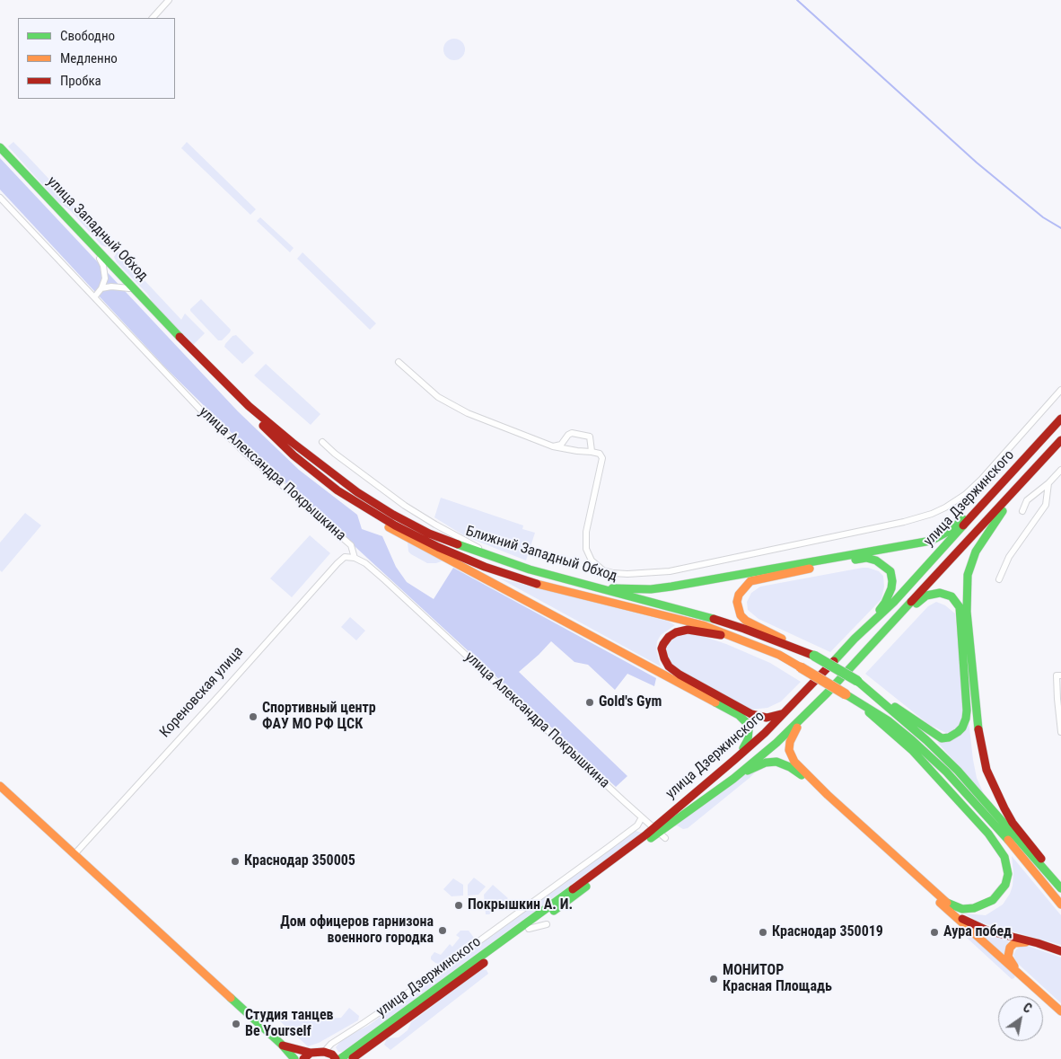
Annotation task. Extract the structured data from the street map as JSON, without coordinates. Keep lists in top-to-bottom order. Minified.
{"streets":{"main road":["улица Западный Обход","улица Дзержинского","Ближний Западный Обход"],"street":["улица Александра Покрышкина","Кореновская улица"]},"crossings":[["улица Западный Обход","Ближний Западный Обход"],["улица Александра Покрышкина","улица Дзержинского"],["улица Александра Покрышкина","Кореновская улица"]],"places":["Gold's Gym","Спортивный центр ФАУ МО РФ ЦСК","Краснодар 350005","Покрышкин А. И.","Дом офицеров гарнизона военного городка","Краснодар 350019","Аура побед","МОНИТОР Красная Площадь","Студия танцев Be Yourself"],"legend":["Свободно","Медленно","Пробка"],"north":"top right"}
